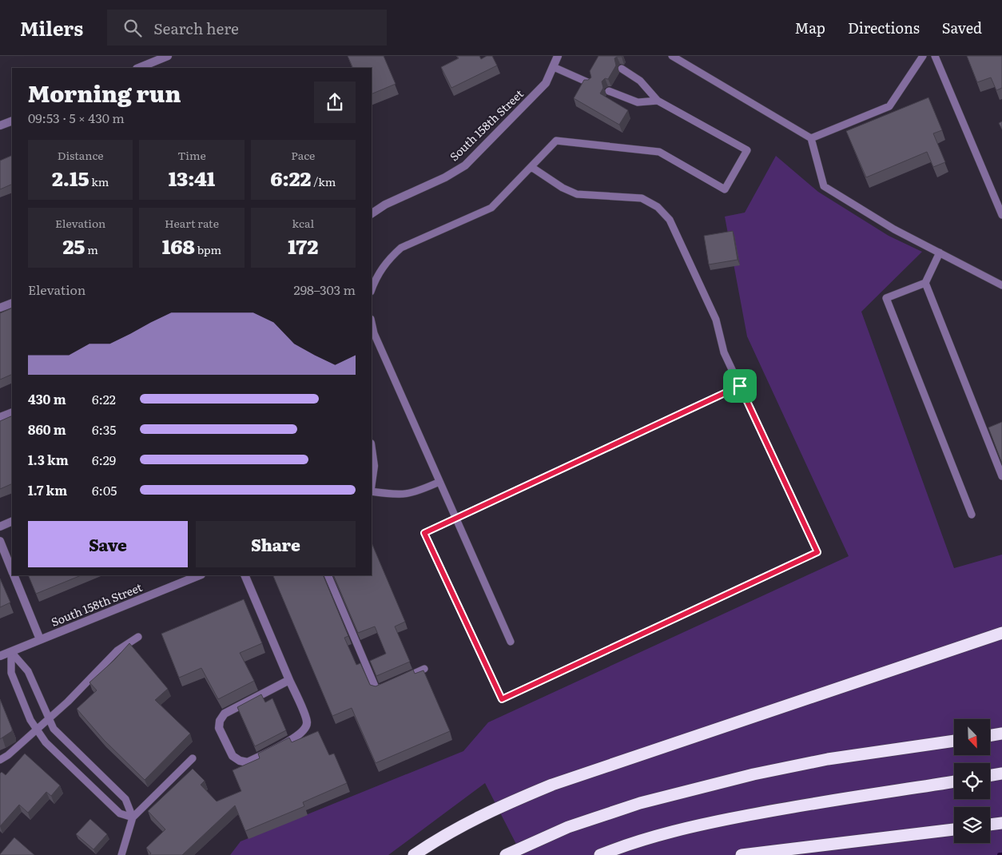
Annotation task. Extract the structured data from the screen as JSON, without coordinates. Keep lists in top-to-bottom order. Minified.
{"streets":{"street":["South 158th Street"]},"north":"bottom right","page":{"header":"Milers","search":"Search here","nav":["Map","Directions","Saved"],"heading":["Morning run","09:53 · 5 × 430 m"],"stats":[["Distance","2.15 km"],["Time","13:41"],["Pace","6:22 /km"],["Elevation","25 m"],["Heart rate","168 bpm"],["kcal","172"]],"chart":["Elevation","298–303 m"],"list":[{"name":"430 m","note":"6:22"},{"name":"860 m","note":"6:35"},{"name":"1.3 km","note":"6:29"},{"name":"1.7 km","note":"6:05"}],"buttons":["Save","Share"]}}
